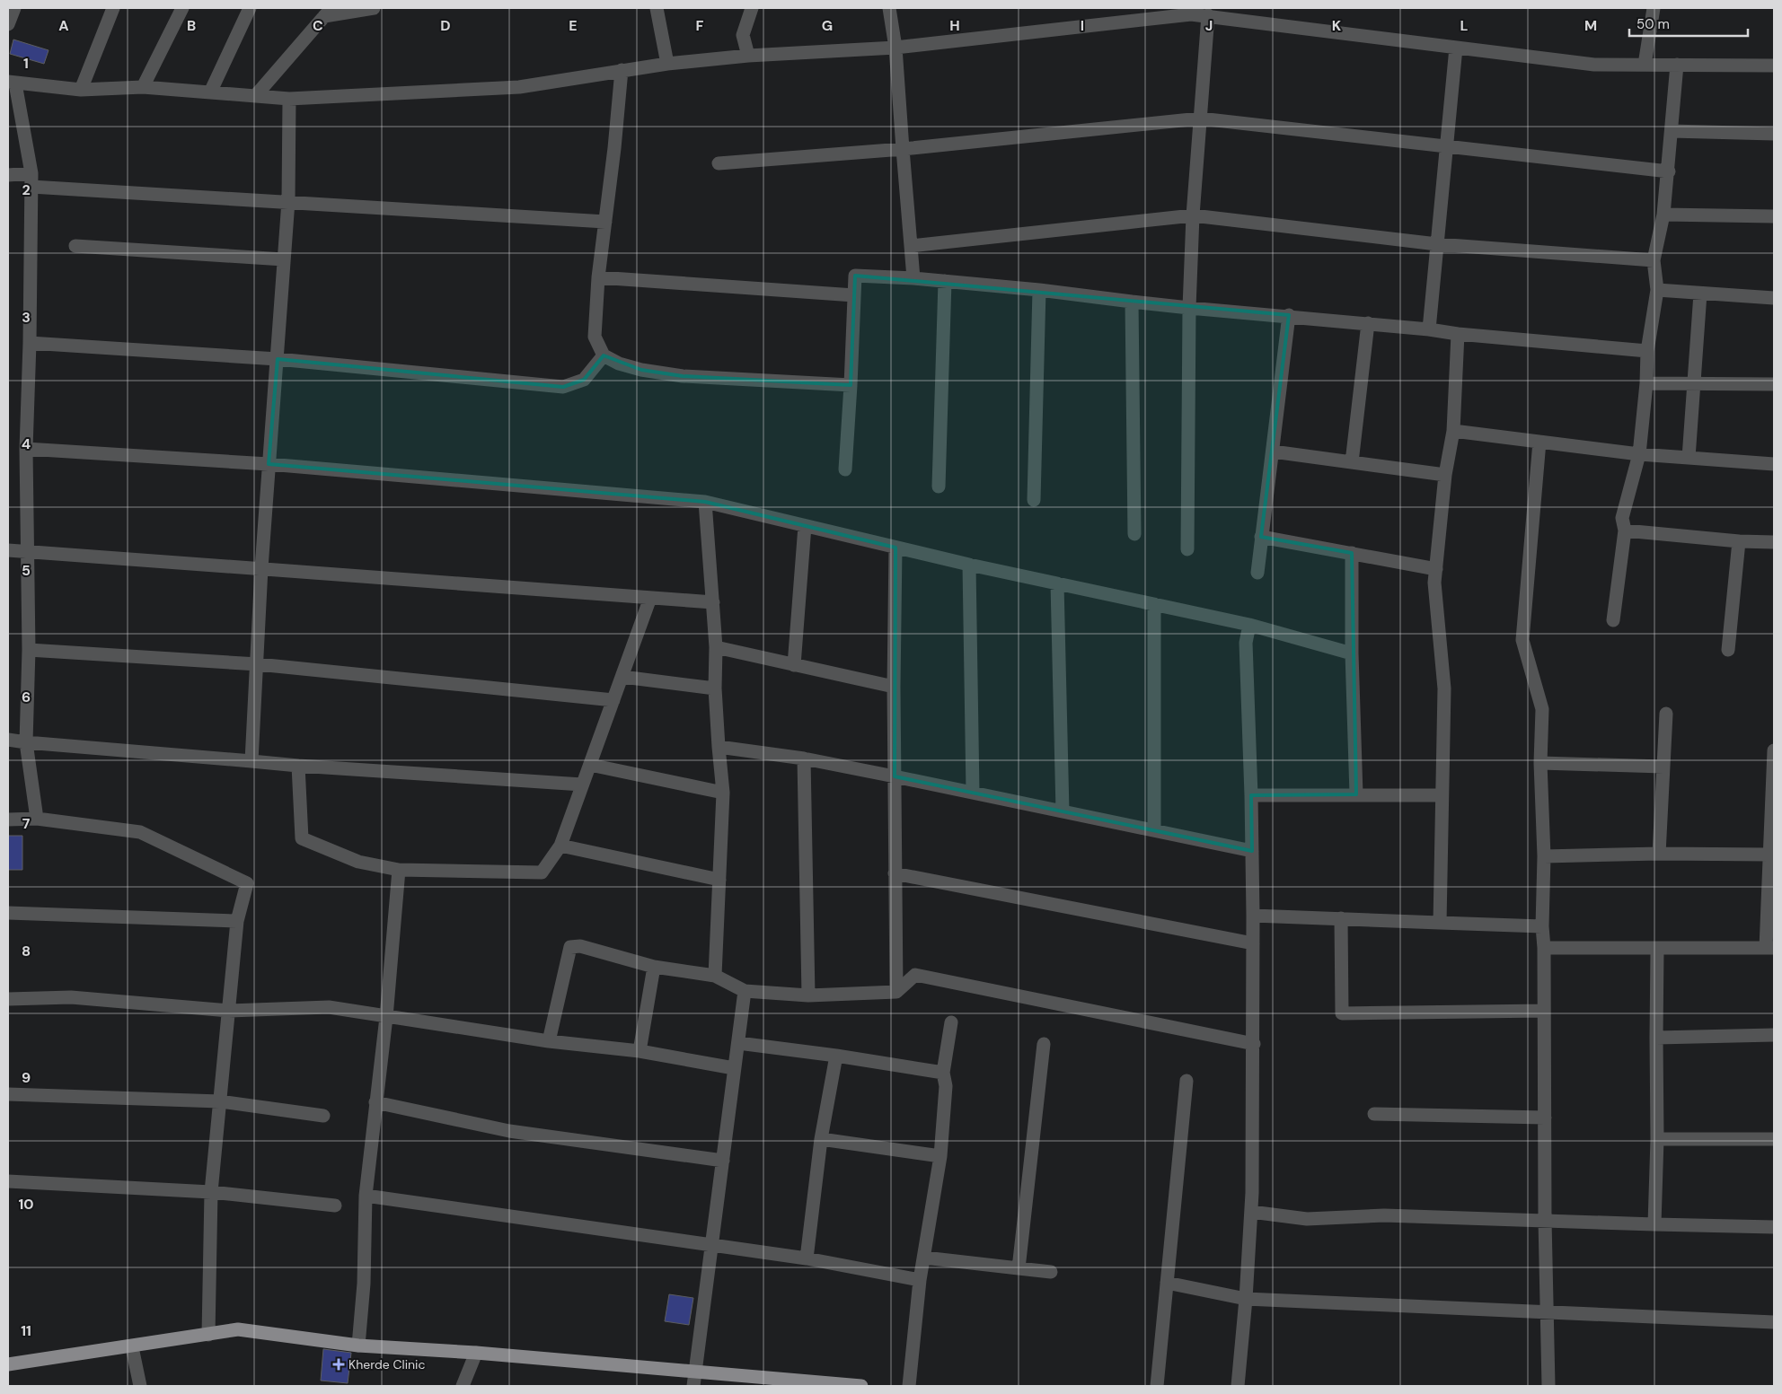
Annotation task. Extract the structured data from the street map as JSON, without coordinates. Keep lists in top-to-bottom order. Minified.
{"places":{"health":["Kherde Clinic"]},"scale_bar":"50 m","grid":{"columns":["A","B","C","D","E","F","G","H","I","J","K","L","M"],"rows":["1","2","3","4","5","6","7","8","9","10","11"]}}
